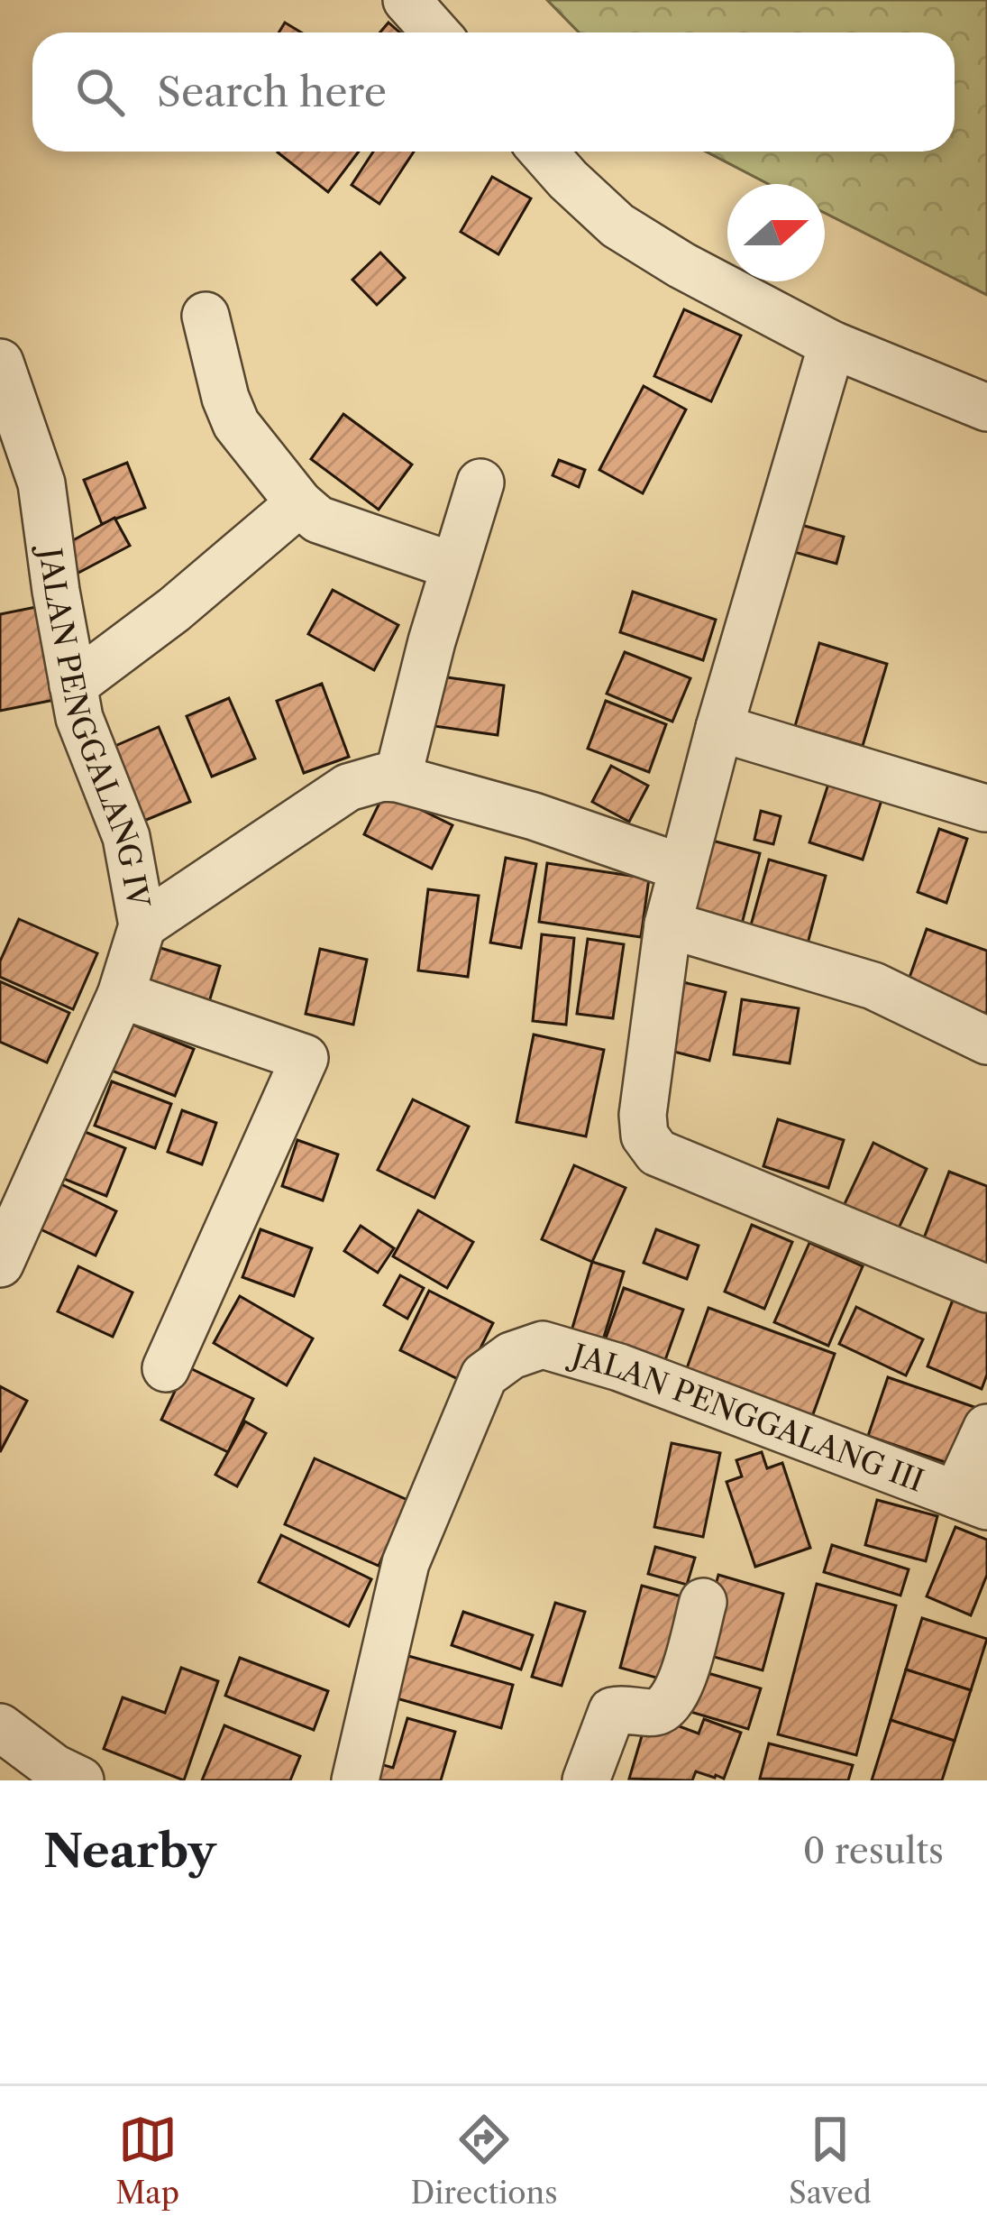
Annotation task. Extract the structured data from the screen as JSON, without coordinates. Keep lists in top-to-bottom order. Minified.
{"streets":{"street":["JALAN PENGGALANG IV","JALAN PENGGALANG III"]},"north":"right","page":{"search":"Search here","heading":["Nearby","0 results"],"nav":["Map","Directions","Saved"]}}
